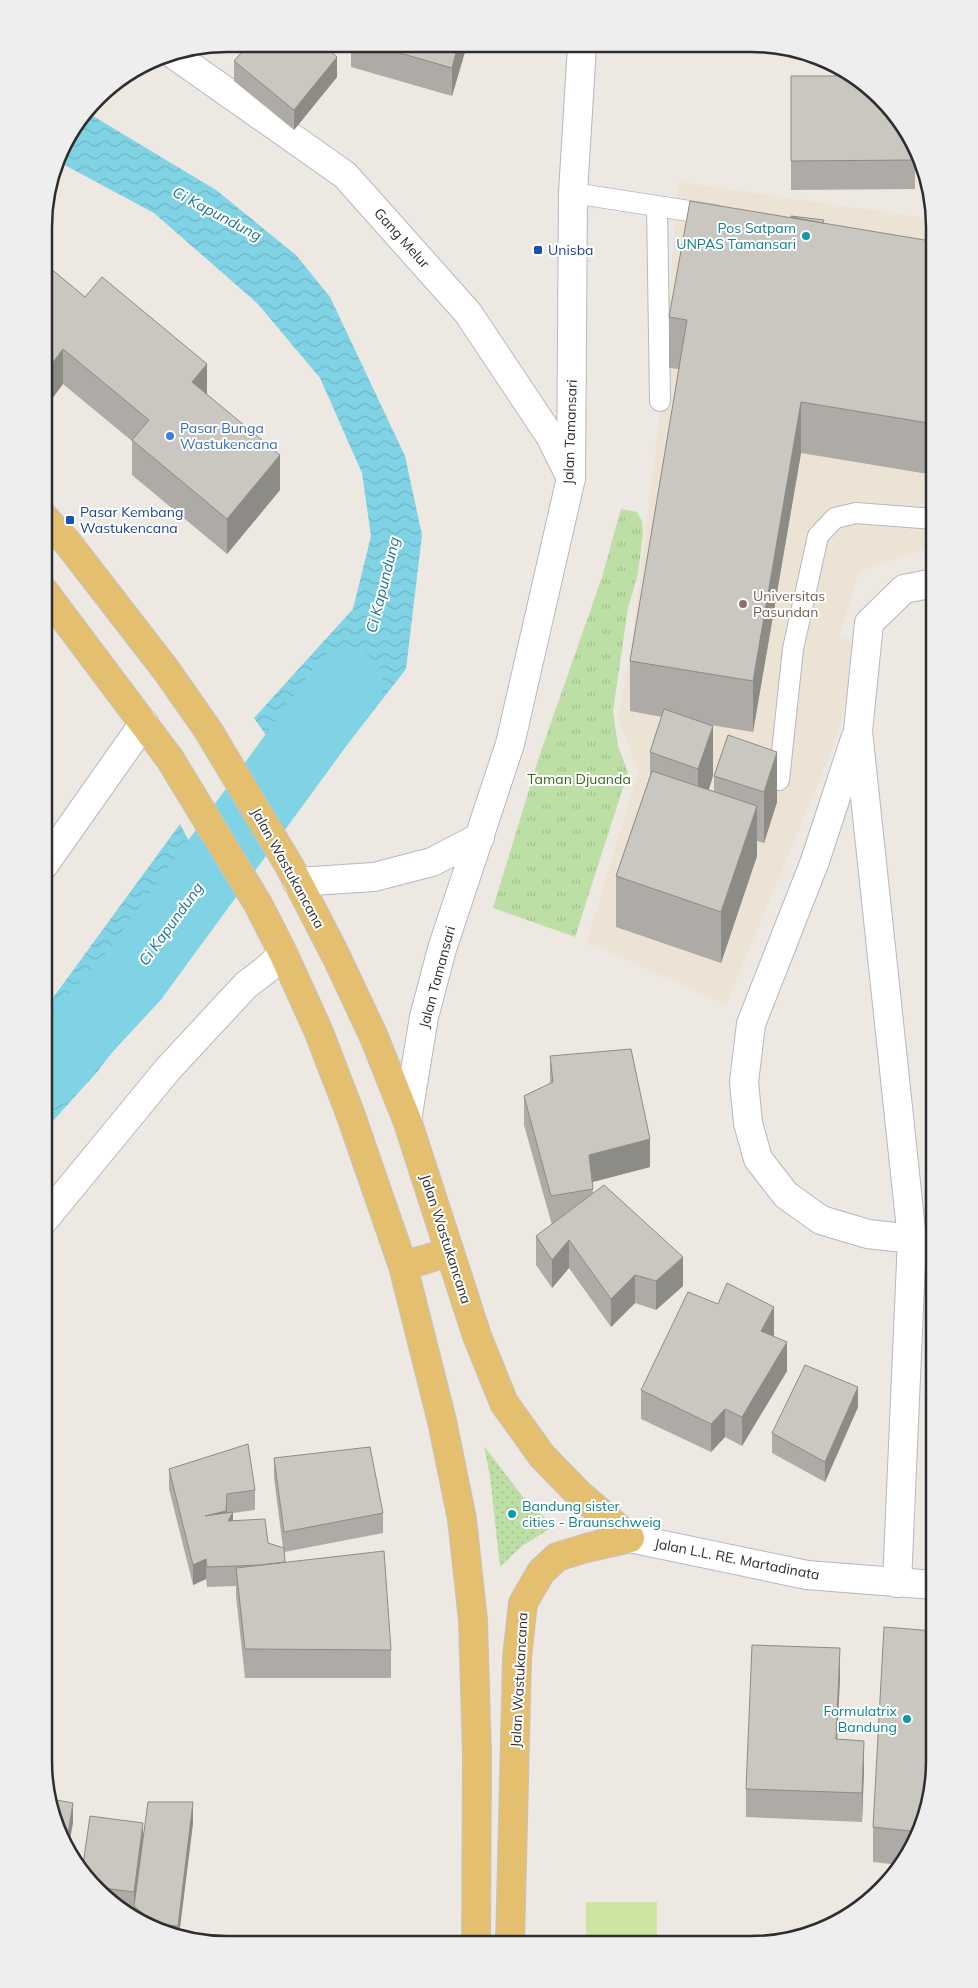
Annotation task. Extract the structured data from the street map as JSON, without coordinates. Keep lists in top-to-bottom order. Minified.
{"streets":{"main road":["Jalan Wastukancana"],"street":["Gang Melur","Jalan Tamansari","Jalan L.L. RE. Martadinata"]},"crossings":[["Gang Melur","Jalan Tamansari"],["Jalan Tamansari","Jalan Wastukancana"],["Jalan Wastukancana","Jalan L.L. RE. Martadinata"]],"water":["Ci Kapundung"],"parks":["Taman Djuanda"],"places":{"other":["Pos Satpam UNPAS Tamansari","Pasar Bunga Wastukencana","Universitas Pasundan","Bandung sister cities - Braunschweig","Formulatrix Bandung"],"transit":["Unisba","Pasar Kembang Wastukencana"]}}
